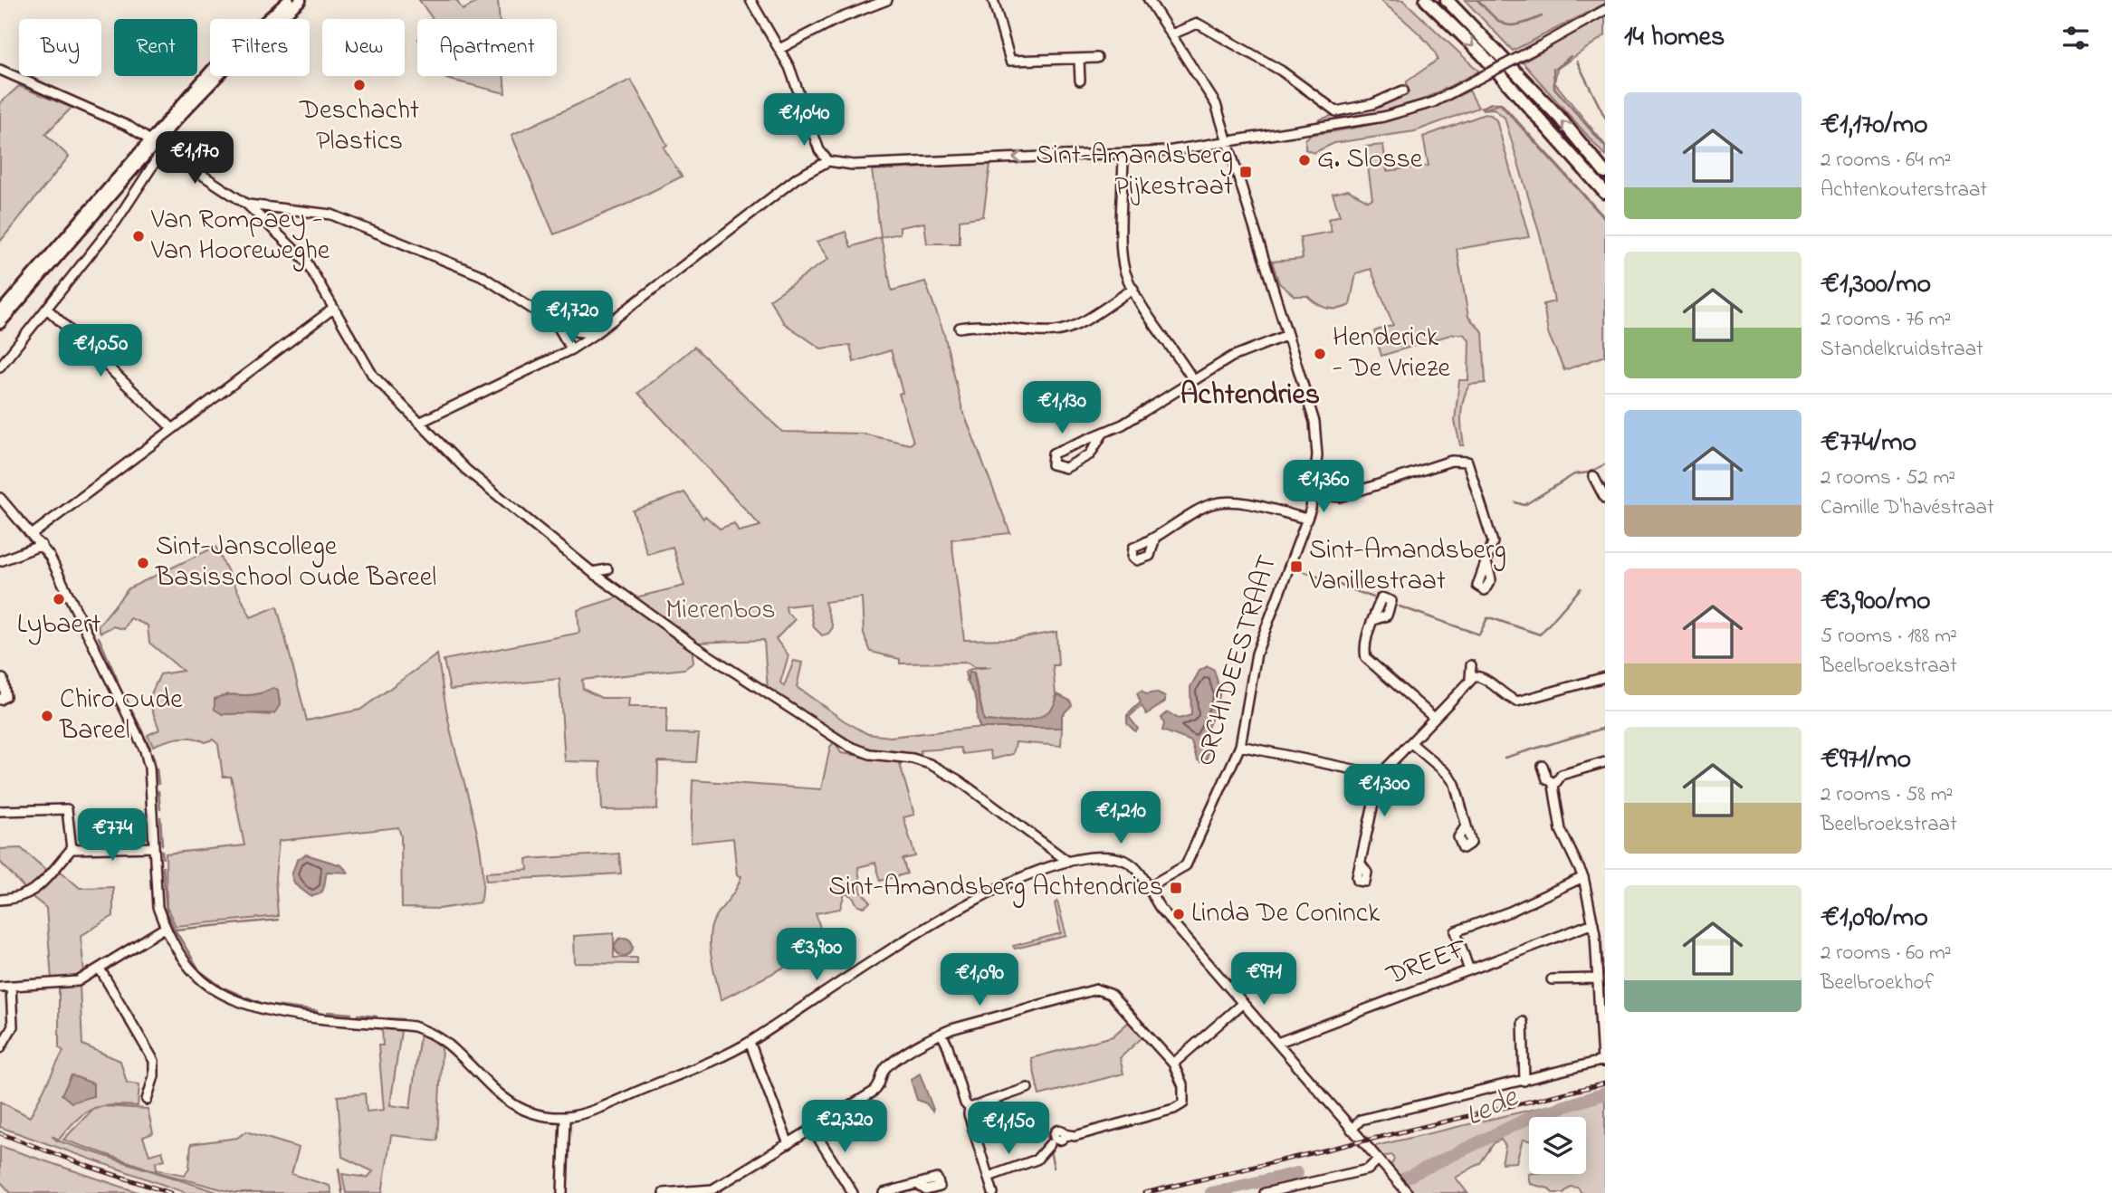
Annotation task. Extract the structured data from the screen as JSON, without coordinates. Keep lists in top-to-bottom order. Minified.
{"streets":{"street":["ORCHIDEESTRAAT","DREEF"]},"districts":["Achtendries"],"water":["Lede"],"parks":["Mierenbos"],"places":{"other":["Deschacht Plastics","G. Slosse","Van Rompaey - Van Hooreweghe","Henderick - De Vrieze","Sint-Janscollege Basisschool Oude Bareel","Lybaert","Chiro Oude Bareel","Linda De Coninck"],"transit":["Sint-Amandsberg Pijkestraat","Sint-Amandsberg Vanillestraat","Sint-Amandsberg Achtendries"]},"page":{"heading":"14 homes","chip":["Buy","Rent","Filters","New","Apartment"],"list":[{"name":"€1,170/mo","note":"2 rooms · 64 m² · Achtenkouterstraat"},{"name":"€1,300/mo","note":"2 rooms · 76 m² · Standelkruidstraat"},{"name":"€774/mo","note":"2 rooms · 52 m² · Camille D'havéstraat"},{"name":"€3,900/mo","note":"5 rooms · 188 m² · Beelbroekstraat"},{"name":"€971/mo","note":"2 rooms · 58 m² · Beelbroekstraat"},{"name":"€1,090/mo","note":"2 rooms · 60 m² · Beelbroekhof"}],"price":["€1,040","€1,170","€1,720","€1,050","€1,130","€1,360","€1,300","€1,210","€774","€3,900","€971","€1,090","€2,320","€1,150"]}}
